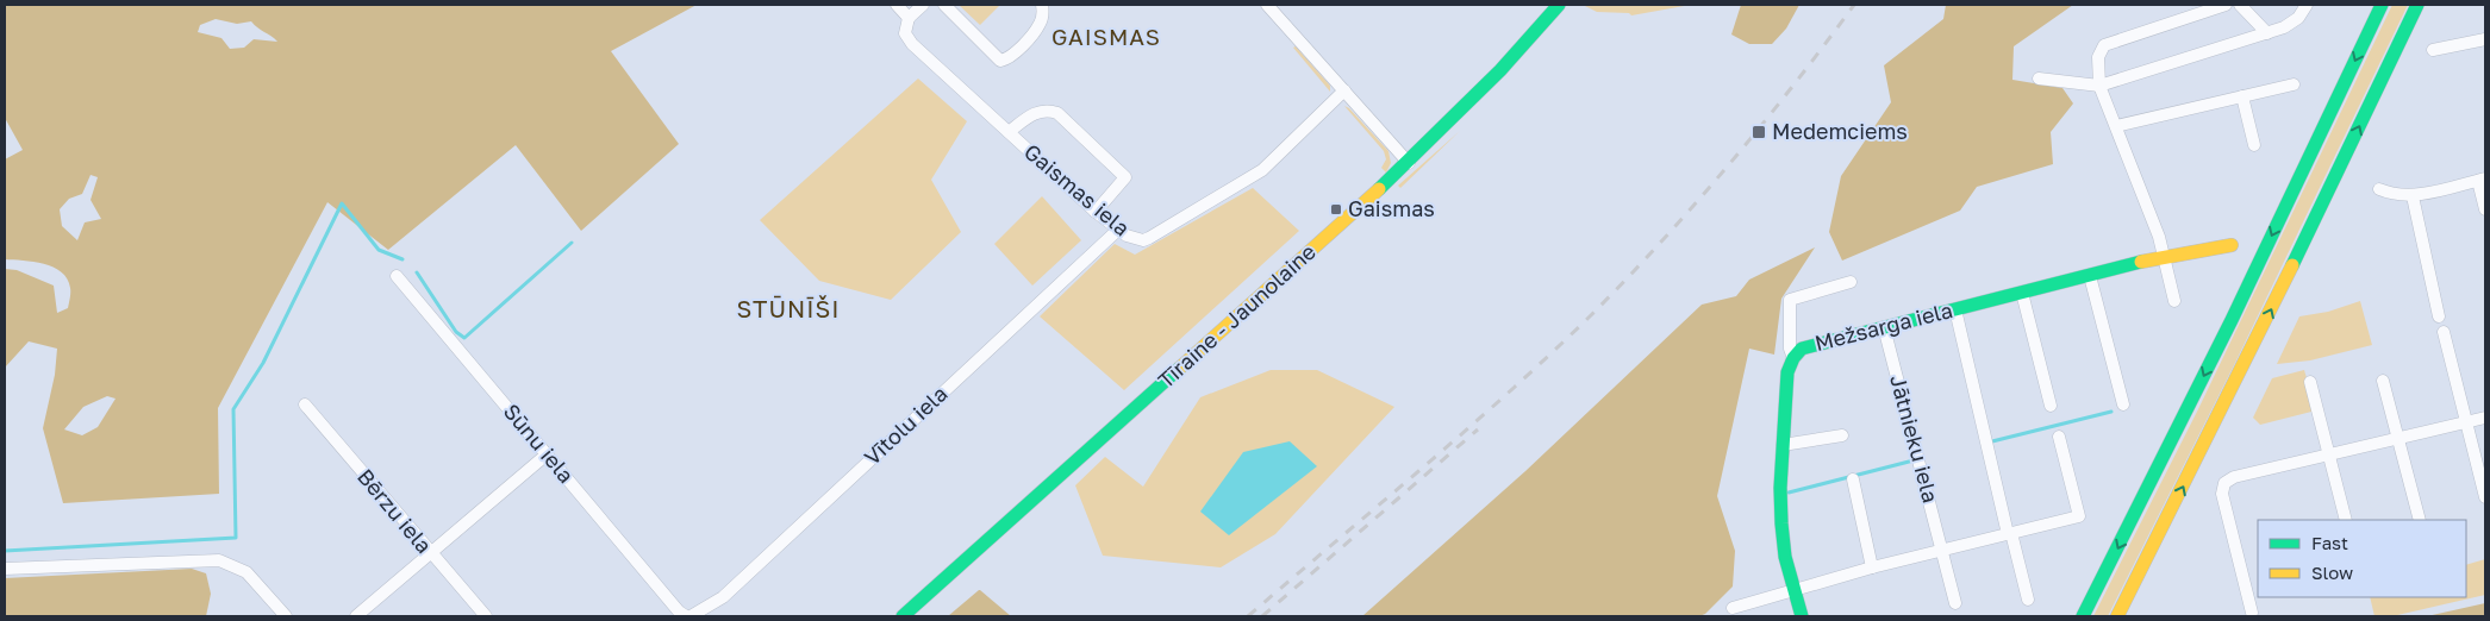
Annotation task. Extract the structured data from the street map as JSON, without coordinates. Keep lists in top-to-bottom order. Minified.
{"streets":{"main road":["Tīraine - Jaunolaine","Mežsarga iela"],"street":["Gaismas iela","Vītolu iela","Jātnieku iela","Sūnu iela","Bērzu iela"]},"crossings":[["Gaismas iela","Vītolu iela"],["Mežsarga iela","Jātnieku iela"],["Vītolu iela","Sūnu iela"]],"districts":["GAISMAS","STŪNĪŠI"],"places":{"transit":["Medemciems","Gaismas"]},"legend":["Fast","Slow"]}
